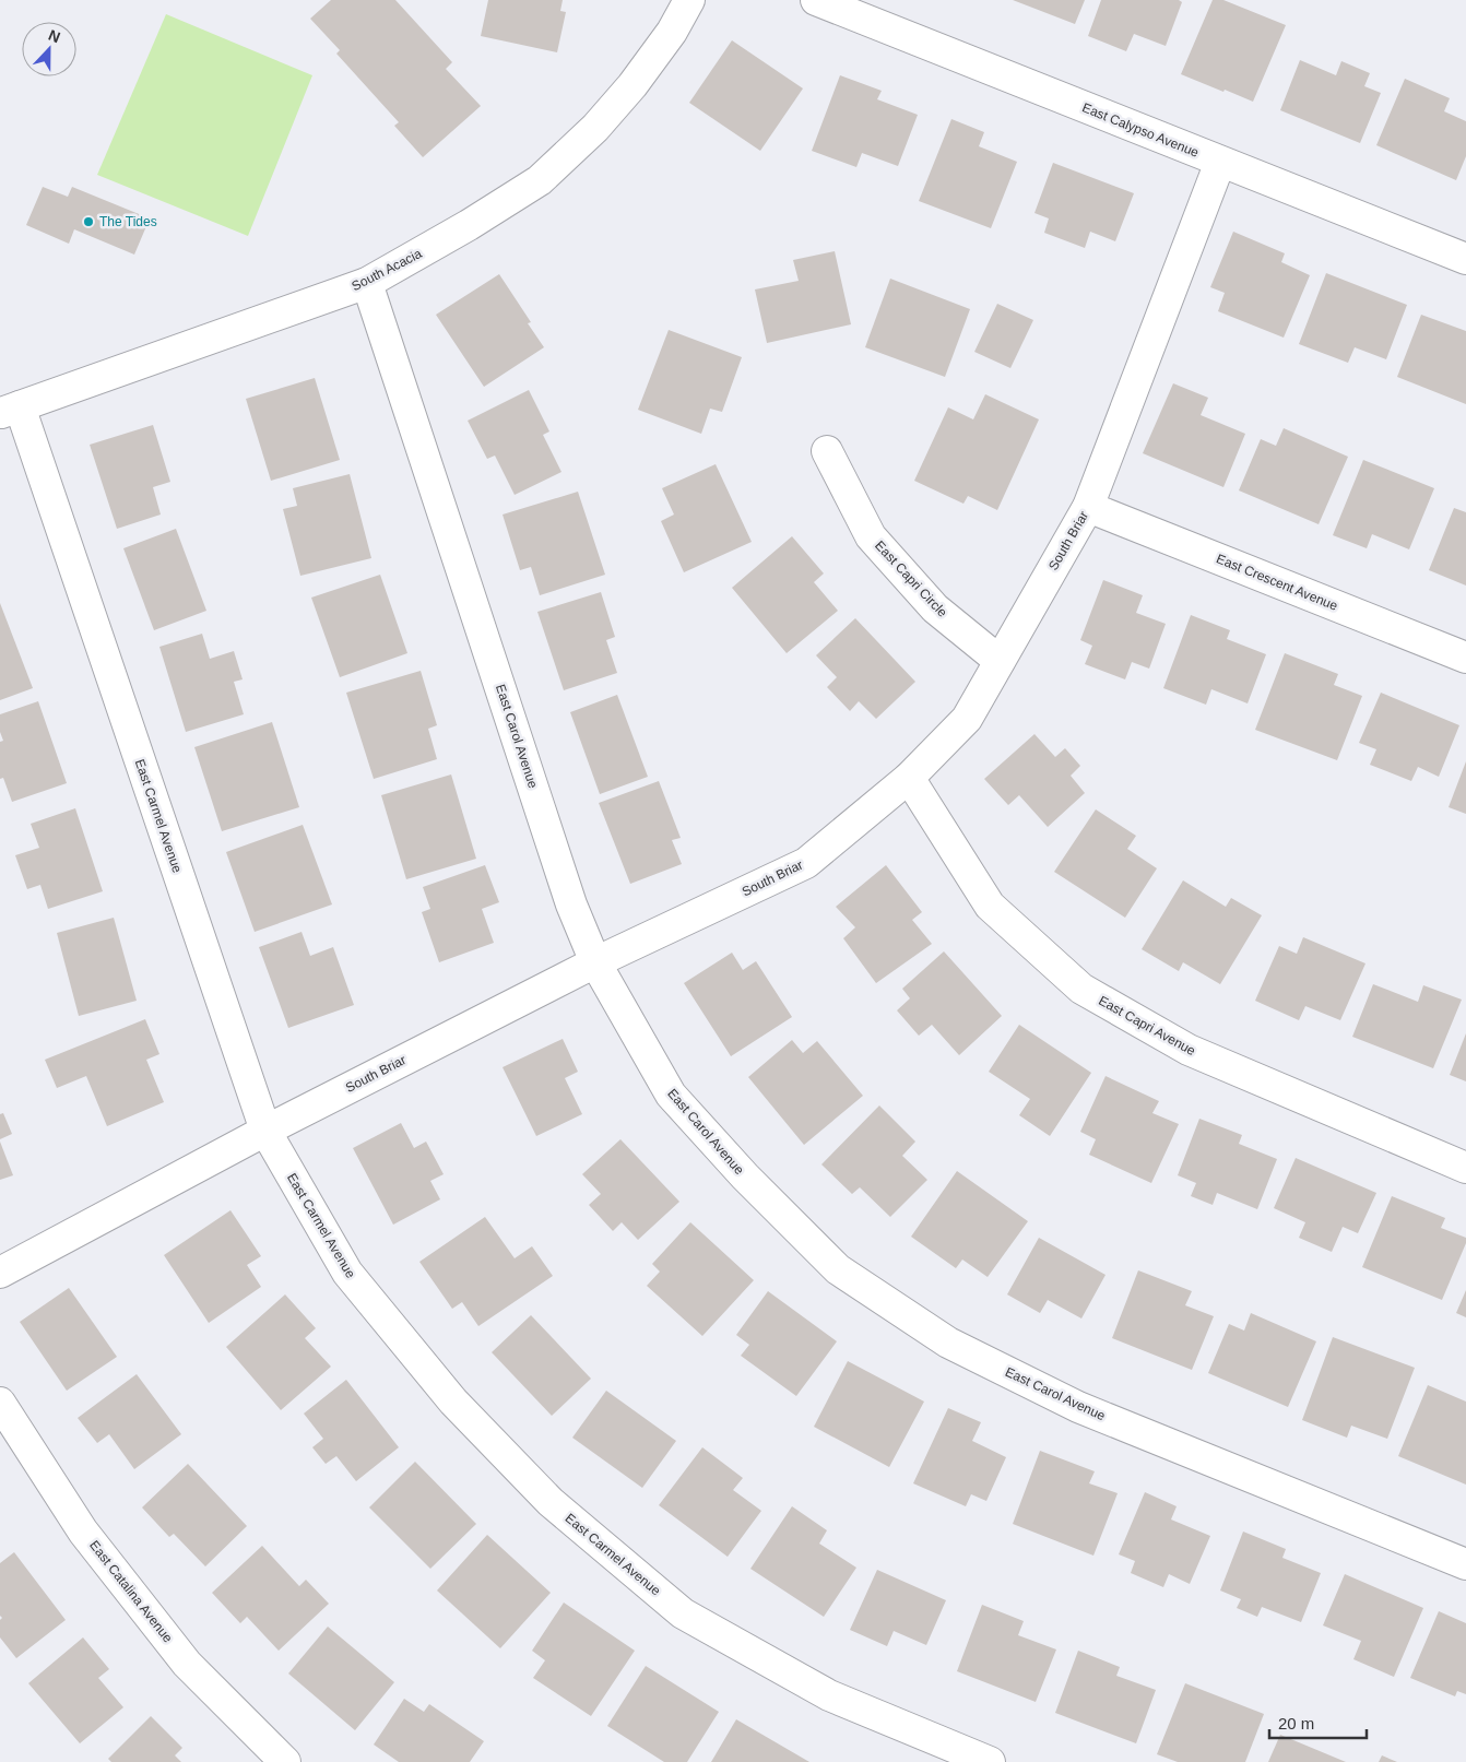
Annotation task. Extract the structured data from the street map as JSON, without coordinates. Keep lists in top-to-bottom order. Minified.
{"streets":{"street":["East Calypso Avenue","South Acacia","South Briar","East Capri Circle","East Crescent Avenue","East Carol Avenue","East Carmel Avenue","East Capri Avenue","East Catalina Avenue"]},"crossings":[["East Calypso Avenue","South Briar"],["South Acacia","East Carol Avenue"],["South Acacia","East Carmel Avenue"],["South Briar","East Capri Circle"],["South Briar","East Crescent Avenue"],["South Briar","East Carol Avenue"],["South Briar","East Carmel Avenue"],["South Briar","East Capri Avenue"]],"places":["The Tides"],"scale_bar":"20 m","north":"top"}
